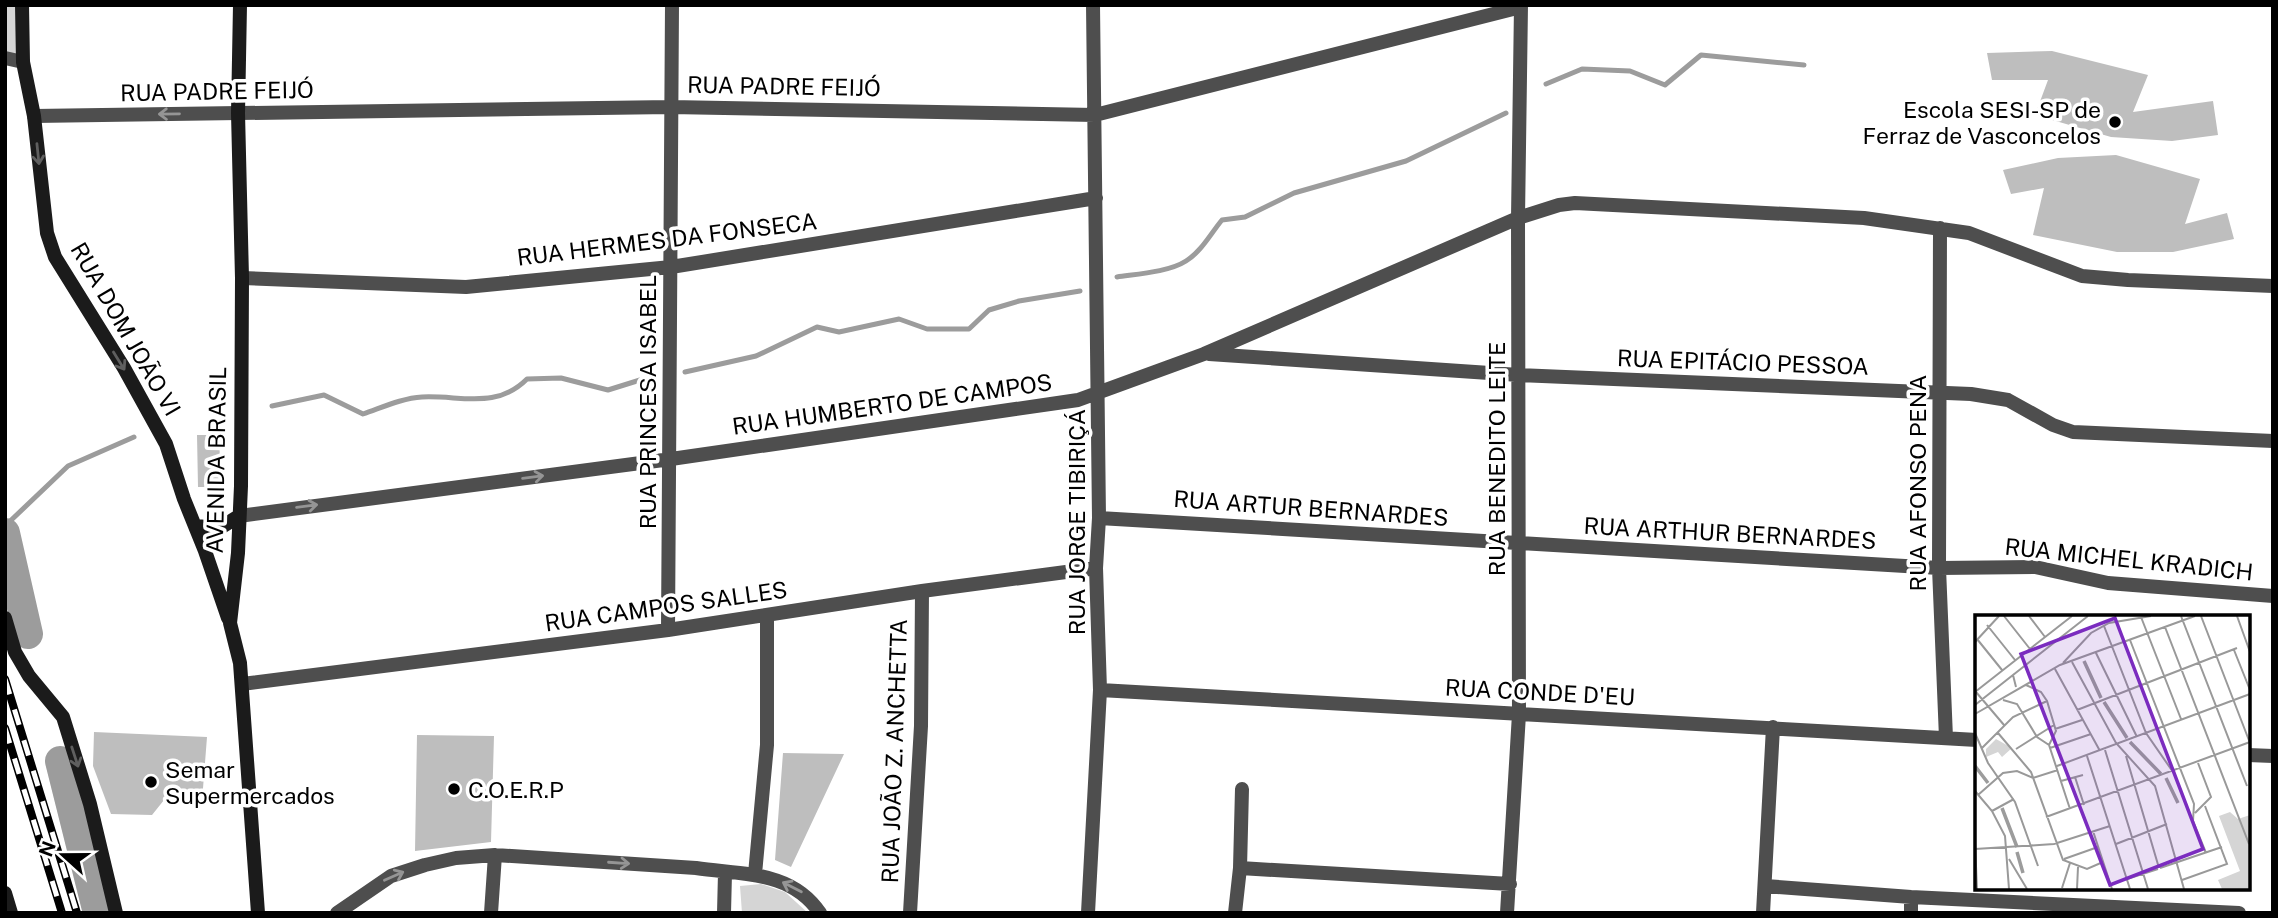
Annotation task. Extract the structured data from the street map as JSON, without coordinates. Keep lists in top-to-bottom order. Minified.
{"streets":{"main road":["RUA DOM JOÃO VI","AVENIDA BRASIL"],"street":["RUA PADRE FEIJÓ","RUA HERMES DA FONSECA","RUA EPITÁCIO PESSOA","RUA PRINCESA ISABEL","RUA HUMBERTO DE CAMPOS","RUA BENEDITO LEITE","RUA AFONSO PENA","RUA ARTUR BERNARDES","RUA JORGE TIBIRIÇÁ","RUA ARTHUR BERNARDES","RUA MICHEL KRADICH","RUA CAMPOS SALLES","RUA CONDE D'EU","RUA JOÃO Z. ANCHETTA"]},"crossings":[["RUA PADRE FEIJÓ","RUA DOM JOÃO VI"],["RUA PADRE FEIJÓ","RUA PRINCESA ISABEL"],["RUA PADRE FEIJÓ","RUA BENEDITO LEITE"],["RUA PADRE FEIJÓ","AVENIDA BRASIL"],["RUA PADRE FEIJÓ","RUA JORGE TIBIRIÇÁ"],["RUA HERMES DA FONSECA","RUA PRINCESA ISABEL"],["RUA HERMES DA FONSECA","AVENIDA BRASIL"],["RUA HERMES DA FONSECA","RUA JORGE TIBIRIÇÁ"],["RUA DOM JOÃO VI","AVENIDA BRASIL"],["RUA EPITÁCIO PESSOA","RUA HUMBERTO DE CAMPOS"],["RUA EPITÁCIO PESSOA","RUA BENEDITO LEITE"],["RUA EPITÁCIO PESSOA","RUA AFONSO PENA"],["RUA PRINCESA ISABEL","RUA HUMBERTO DE CAMPOS"],["RUA PRINCESA ISABEL","RUA CAMPOS SALLES"],["RUA HUMBERTO DE CAMPOS","RUA BENEDITO LEITE"],["RUA HUMBERTO DE CAMPOS","AVENIDA BRASIL"],["RUA HUMBERTO DE CAMPOS","RUA AFONSO PENA"],["RUA HUMBERTO DE CAMPOS","RUA JORGE TIBIRIÇÁ"],["RUA BENEDITO LEITE","RUA ARTUR BERNARDES"],["RUA BENEDITO LEITE","RUA ARTHUR BERNARDES"],["RUA BENEDITO LEITE","RUA CONDE D'EU"],["AVENIDA BRASIL","RUA CAMPOS SALLES"],["RUA AFONSO PENA","RUA ARTHUR BERNARDES"],["RUA AFONSO PENA","RUA MICHEL KRADICH"],["RUA AFONSO PENA","RUA CONDE D'EU"],["RUA ARTUR BERNARDES","RUA JORGE TIBIRIÇÁ"],["RUA ARTUR BERNARDES","RUA ARTHUR BERNARDES"],["RUA JORGE TIBIRIÇÁ","RUA CAMPOS SALLES"],["RUA JORGE TIBIRIÇÁ","RUA CONDE D'EU"],["RUA ARTHUR BERNARDES","RUA MICHEL KRADICH"],["RUA CAMPOS SALLES","RUA JOÃO Z. ANCHETTA"]],"one_way":["RUA DOM JOÃO VI"],"places":["Escola SESI-SP de Ferraz de Vasconcelos","Semar Supermercados","C.O.E.R.P"],"north":"left"}
